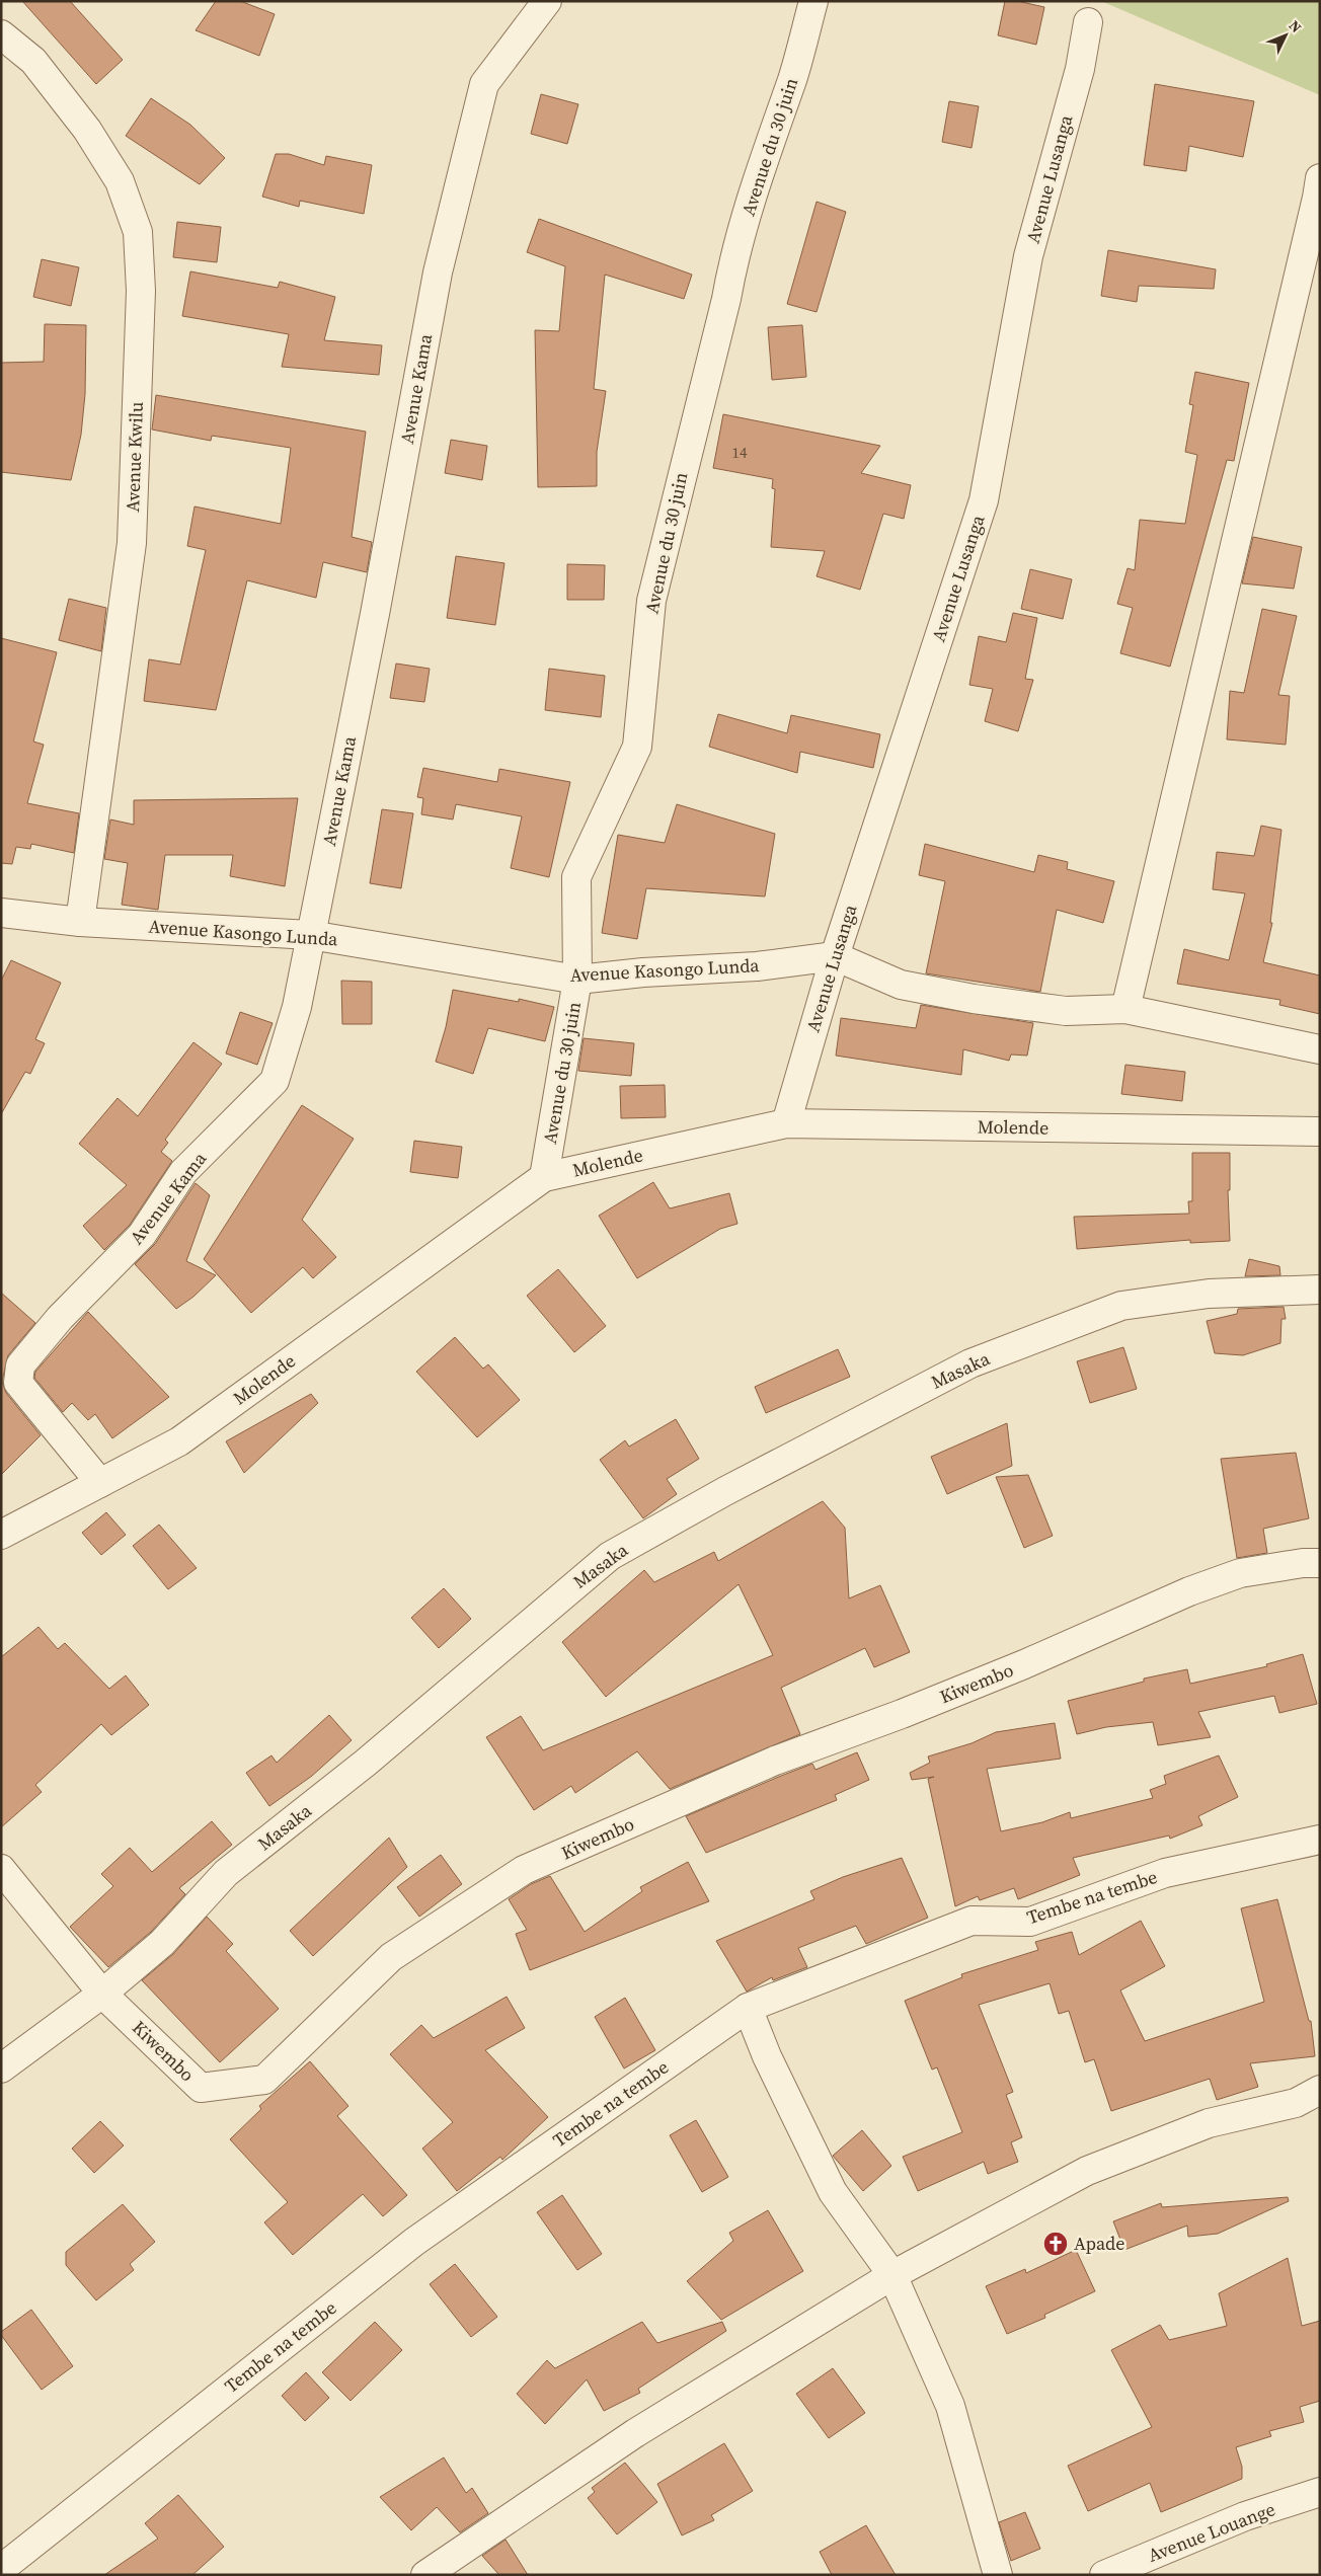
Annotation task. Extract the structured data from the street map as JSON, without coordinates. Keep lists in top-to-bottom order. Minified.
{"streets":{"street":["Avenue du 30 juin","Avenue Lusanga","Avenue Kama","Avenue Kwilu","Avenue Kasongo Lunda","Molende","Masaka","Kiwembo","Tembe na tembe","Avenue Louange"]},"crossings":[["Avenue du 30 juin","Avenue Kasongo Lunda"],["Avenue du 30 juin","Molende"],["Avenue Lusanga","Avenue Kasongo Lunda"],["Avenue Lusanga","Molende"],["Avenue Kama","Avenue Kasongo Lunda"],["Avenue Kama","Molende"],["Avenue Kwilu","Avenue Kasongo Lunda"],["Masaka","Kiwembo"]],"places":{"church":["Apade"]},"house_numbers":["14"],"north":"top right"}
